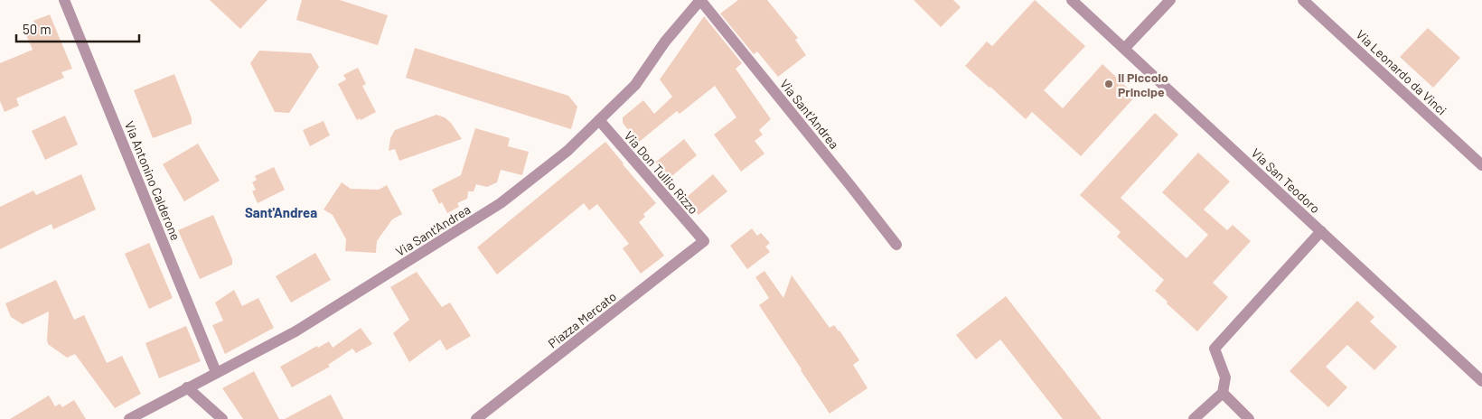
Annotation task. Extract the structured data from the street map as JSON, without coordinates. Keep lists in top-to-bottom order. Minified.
{"streets":{"street":["Via Leonardo da Vinci","Via Sant'Andrea","Via Don Tullio Rizzo","Via Antonino Calderone","Via San Teodoro","Piazza Mercato"]},"crossings":[["Via Sant'Andrea","Via Don Tullio Rizzo"],["Via Sant'Andrea","Via Antonino Calderone"],["Via Don Tullio Rizzo","Piazza Mercato"]],"districts":["Sant'Andrea"],"places":["Il Piccolo Principe"],"scale_bar":"50 m"}
